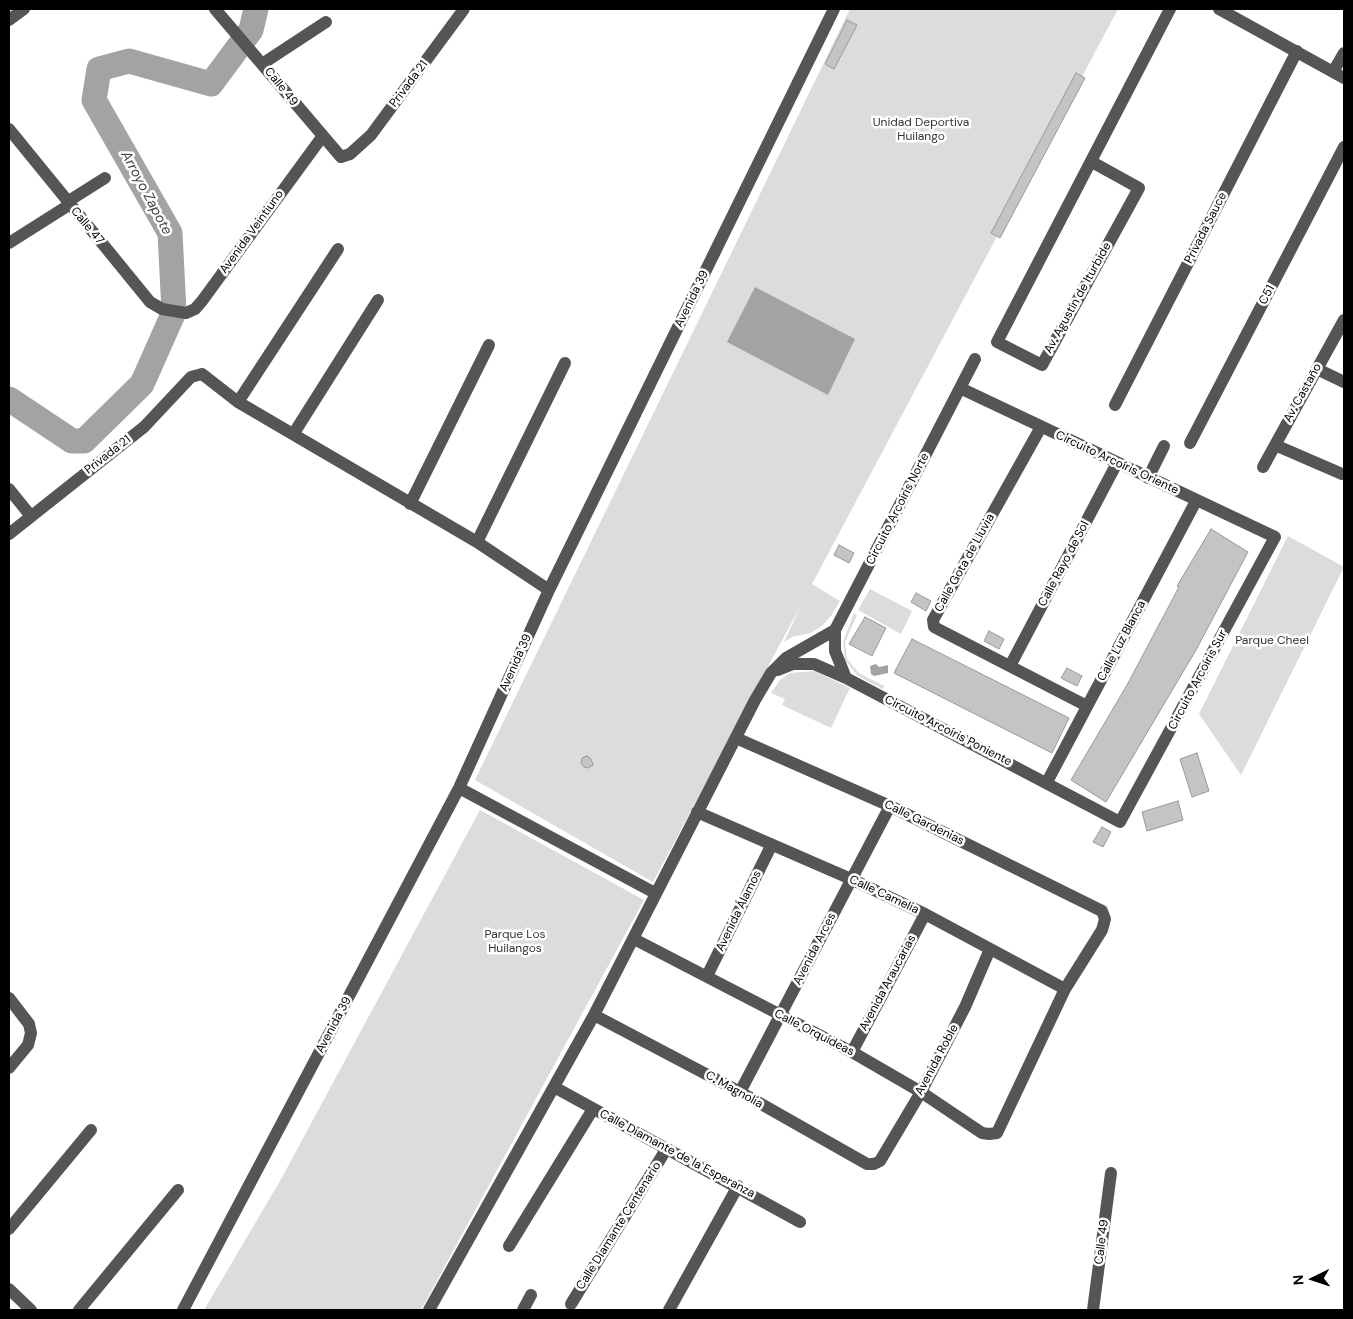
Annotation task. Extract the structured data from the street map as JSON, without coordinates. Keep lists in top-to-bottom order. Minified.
{"streets":{"street":["Privada 21","Calle 49","Calle 47","Privada Sauce","Avenida Veintiuno","C51","Av. Agustín de Iturbide","Avenida 39","Av. Castaño","Circuito Arcoíris Oriente","Circuito Arcoíris Norte","Calle Gota de Lluvia","Calle Rayo de Sol","Calle Luz Blanca","Circuito Arcoíris Sur","Circuito Arcoíris Poniente","Calle Gardenias","Calle Camelia","Avenida Álamos","Avenida Arces","Avenida Araucarias","Calle Orquídeas","Avenida Roble","C. Magnolia","Calle Diamante de la Esperanza","Calle Diamante Centenario"]},"crossings":[["Privada 21","Calle 49"],["Calle 49","Avenida Veintiuno"],["Calle 47","Avenida Veintiuno"],["Circuito Arcoíris Oriente","Circuito Arcoíris Norte"],["Circuito Arcoíris Oriente","Calle Gota de Lluvia"],["Circuito Arcoíris Oriente","Calle Rayo de Sol"],["Circuito Arcoíris Oriente","Calle Luz Blanca"],["Circuito Arcoíris Oriente","Circuito Arcoíris Sur"],["Circuito Arcoíris Norte","Circuito Arcoíris Poniente"],["Calle Gota de Lluvia","Calle Rayo de Sol"],["Calle Gota de Lluvia","Calle Luz Blanca"],["Calle Luz Blanca","Circuito Arcoíris Poniente"],["Circuito Arcoíris Sur","Circuito Arcoíris Poniente"],["Calle Gardenias","Calle Camelia"],["Calle Gardenias","Avenida Arces"],["Calle Gardenias","Calle Orquídeas"],["Calle Camelia","Avenida Álamos"],["Calle Camelia","Avenida Arces"],["Calle Camelia","Avenida Araucarias"],["Calle Camelia","Calle Orquídeas"],["Calle Camelia","Avenida Roble"],["Avenida Álamos","Calle Orquídeas"],["Avenida Arces","Calle Orquídeas"],["Avenida Arces","C. Magnolia"],["Avenida Araucarias","Calle Orquídeas"],["Calle Orquídeas","Avenida Roble"],["Avenida Roble","C. Magnolia"],["Calle Diamante de la Esperanza","Calle Diamante Centenario"]],"water":["Arroyo Zapote"],"parks":["Unidad Deportiva Huilango","Parque Cheel","Parque Los Huilangos"],"north":"left"}
